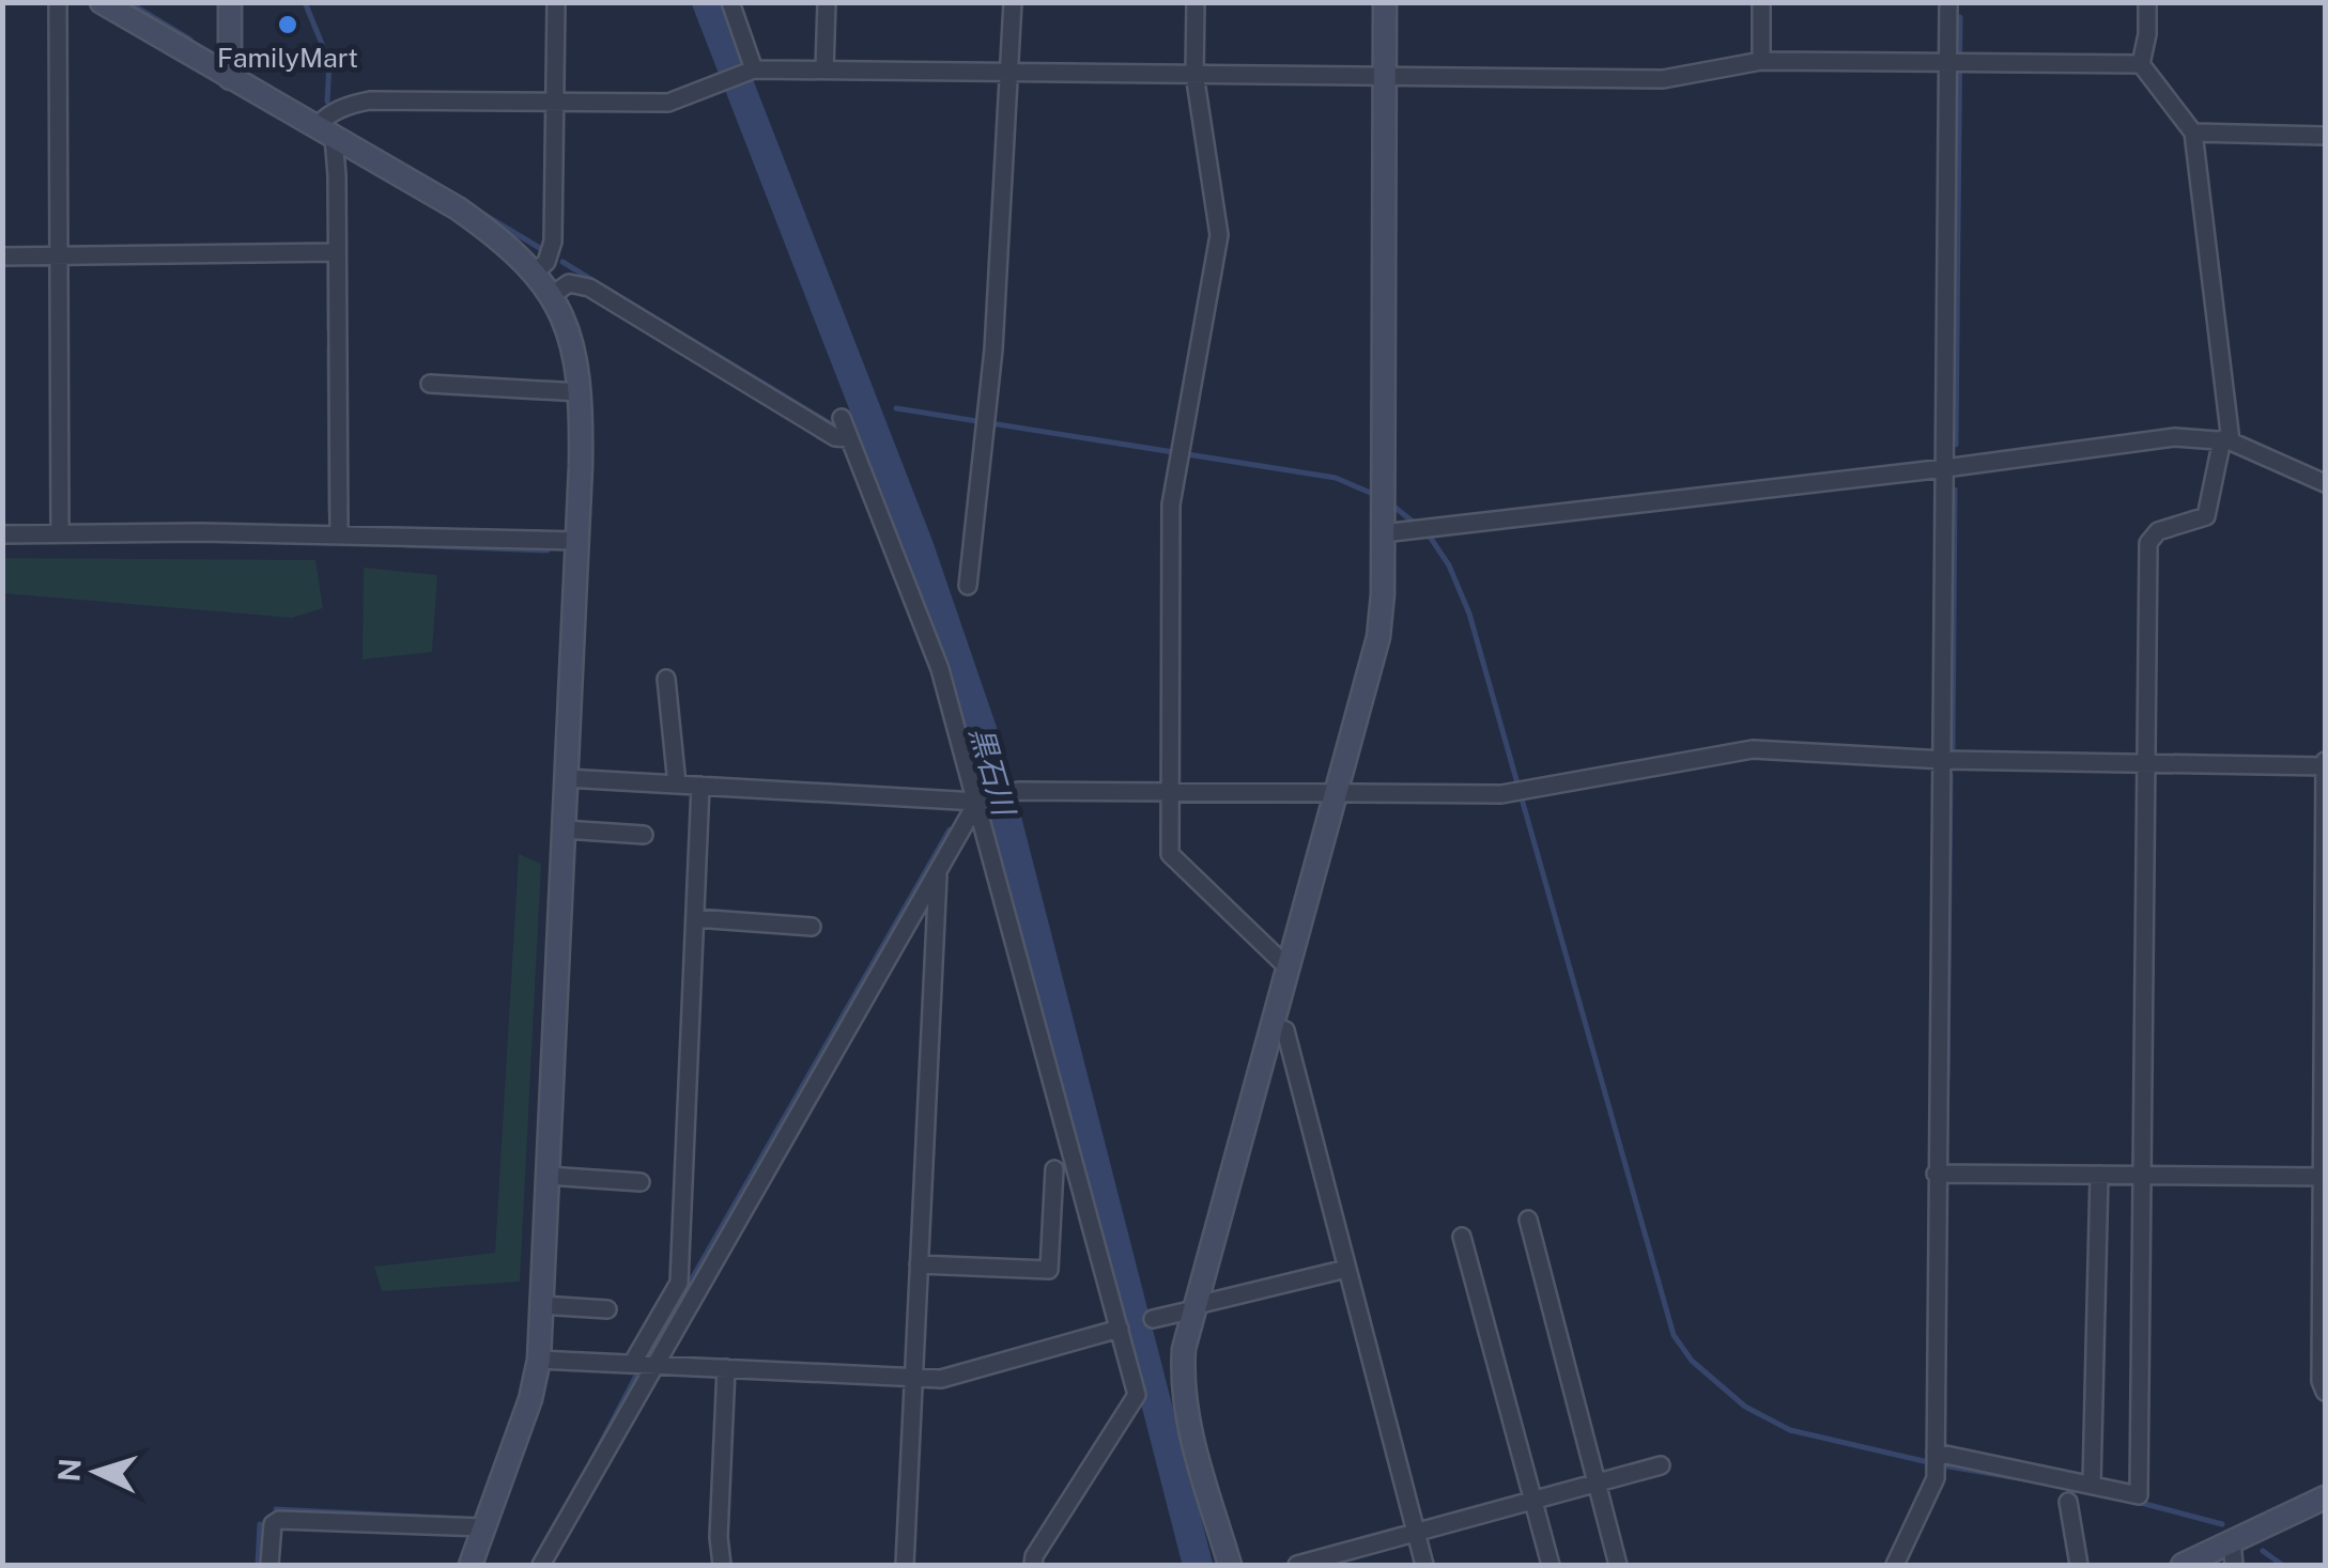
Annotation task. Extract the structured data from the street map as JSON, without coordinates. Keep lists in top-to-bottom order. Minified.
{"water":["黒石川"],"places":["FamilyMart"],"north":"left"}
